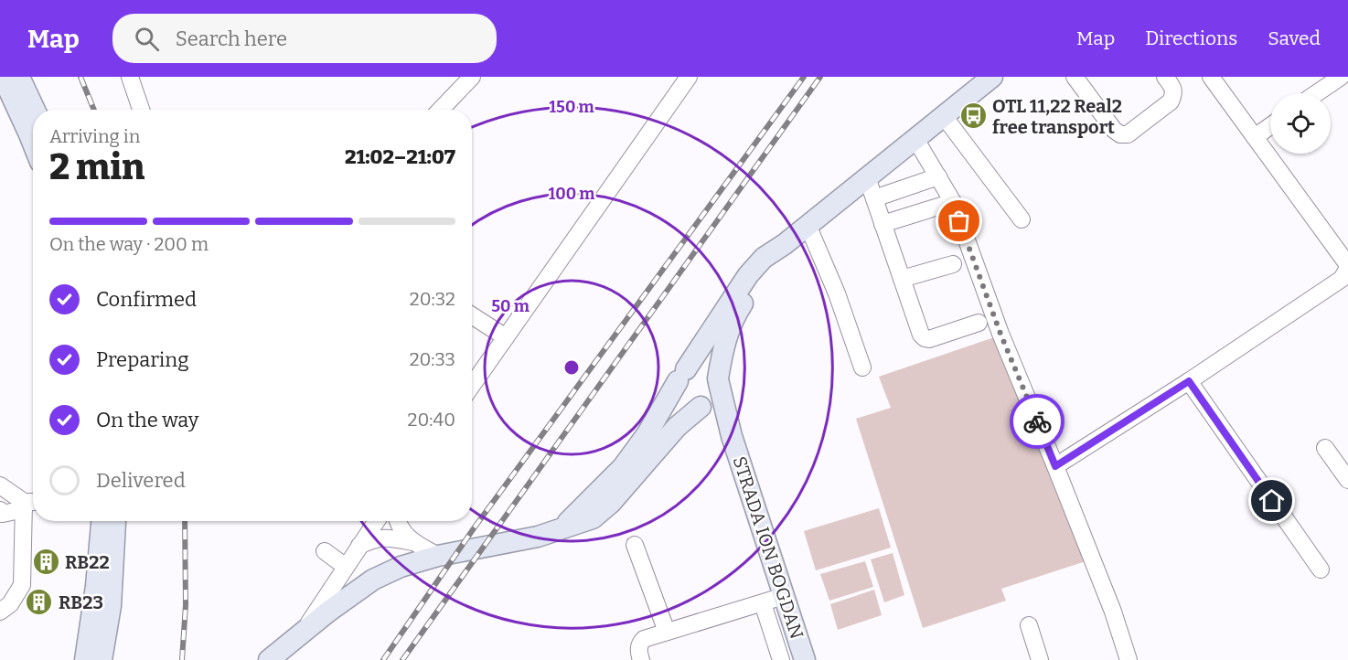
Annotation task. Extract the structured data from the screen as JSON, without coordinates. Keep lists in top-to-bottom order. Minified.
{"streets":{"main road":["STRADA ION BOGDAN"]},"places":{"bus stop":["OTL 11,22 Real2 free transport"],"building":["RB22","RB23"]},"page":{"header":"Map","search":"Search here","nav":["Map","Directions","Saved"],"heading":["2 min","Arriving in","21:02–21:07"],"bar":"On the way · 200 m","list":[["Confirmed","20:32"],["Preparing","20:33"],["On the way","20:40"],"Delivered"]},"rings":["150 m","100 m","50 m"]}
